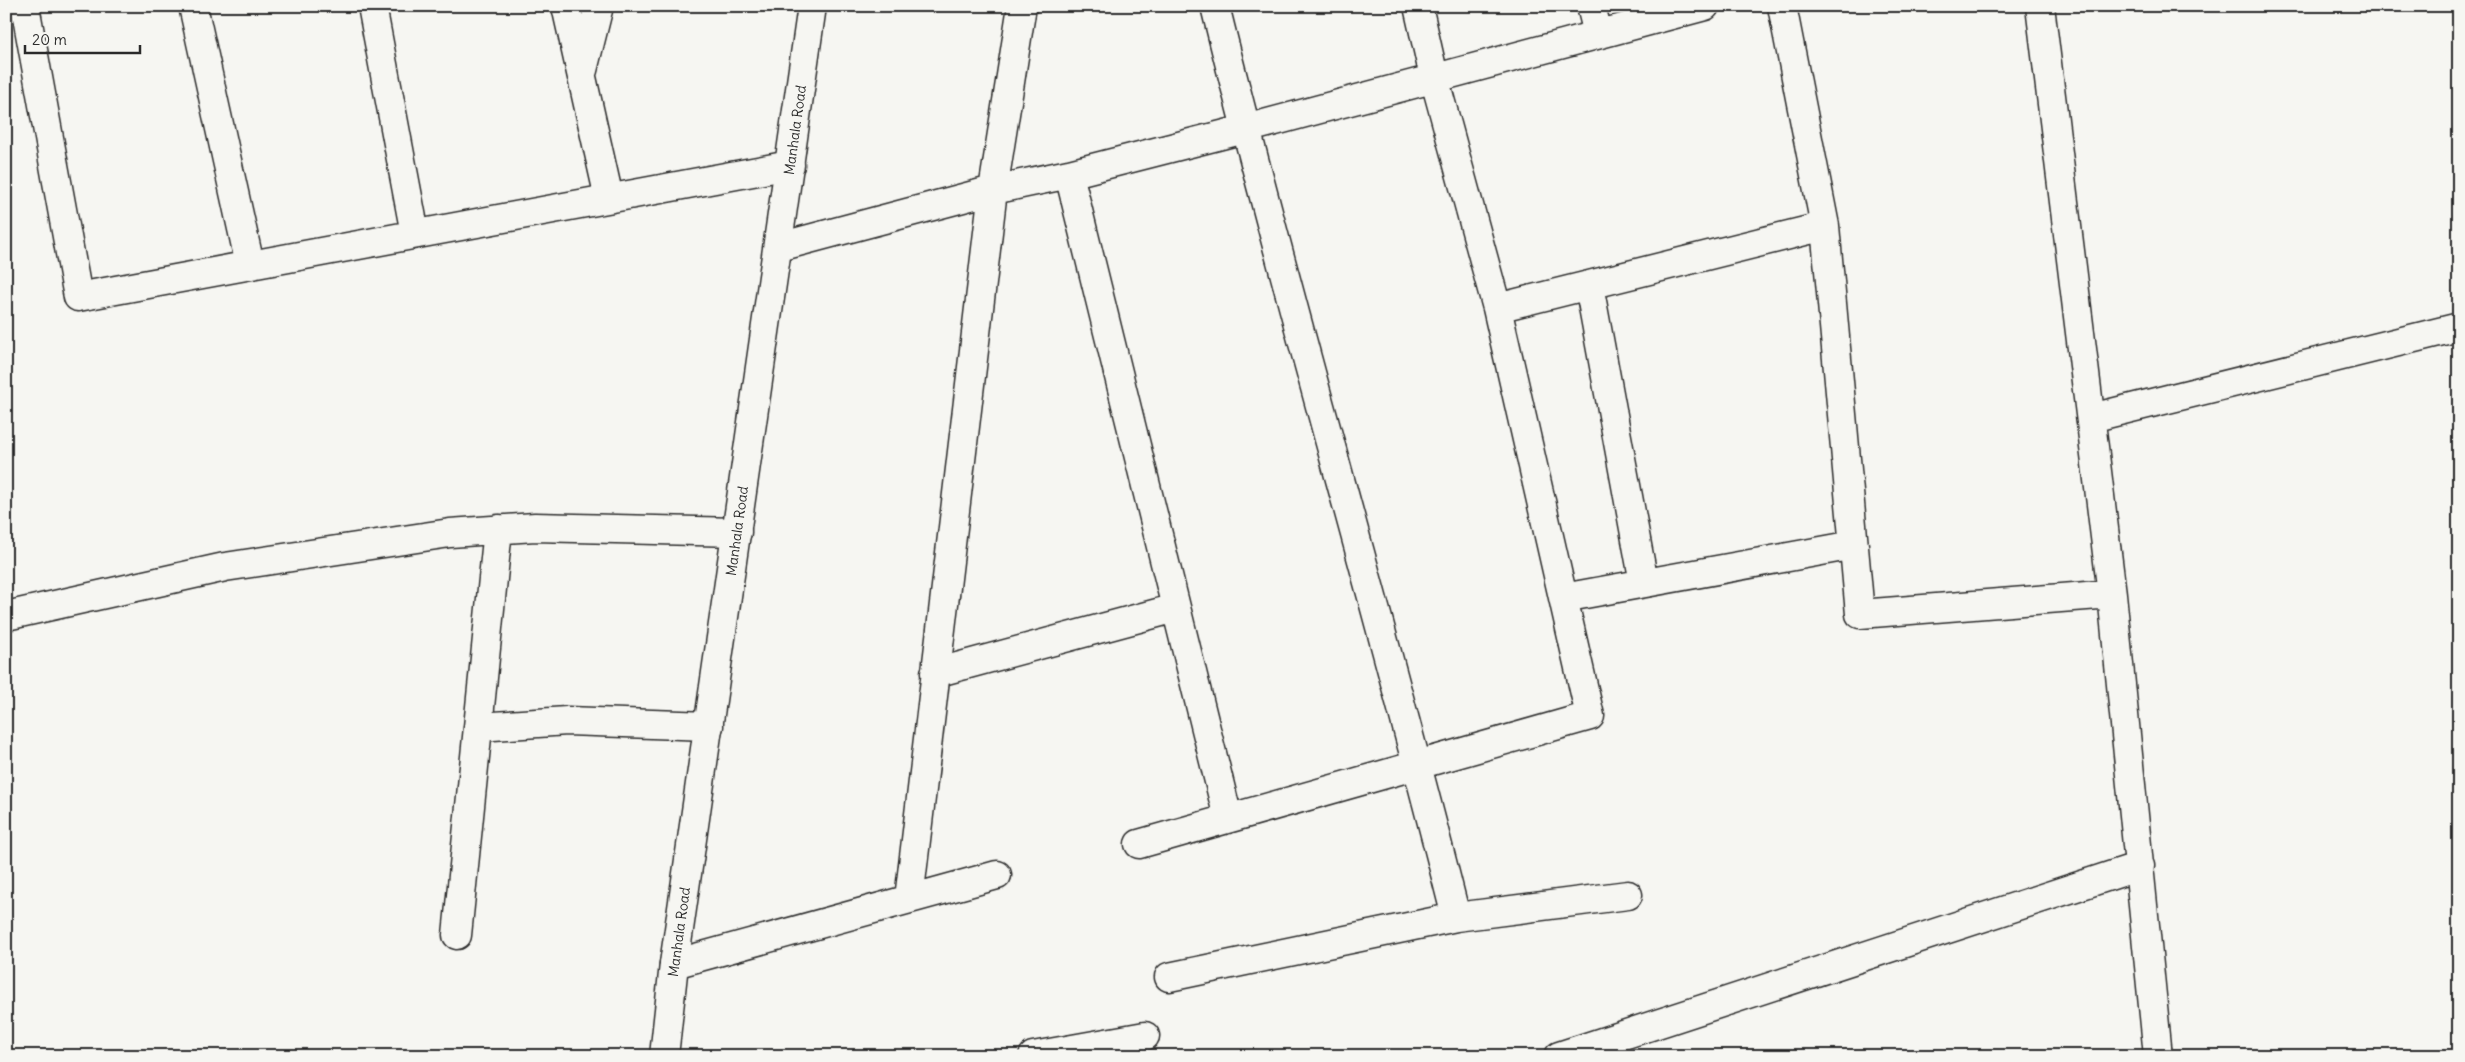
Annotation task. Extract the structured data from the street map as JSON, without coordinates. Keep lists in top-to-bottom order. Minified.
{"streets":{"street":["Manhala Road"]},"scale_bar":"20 m"}
